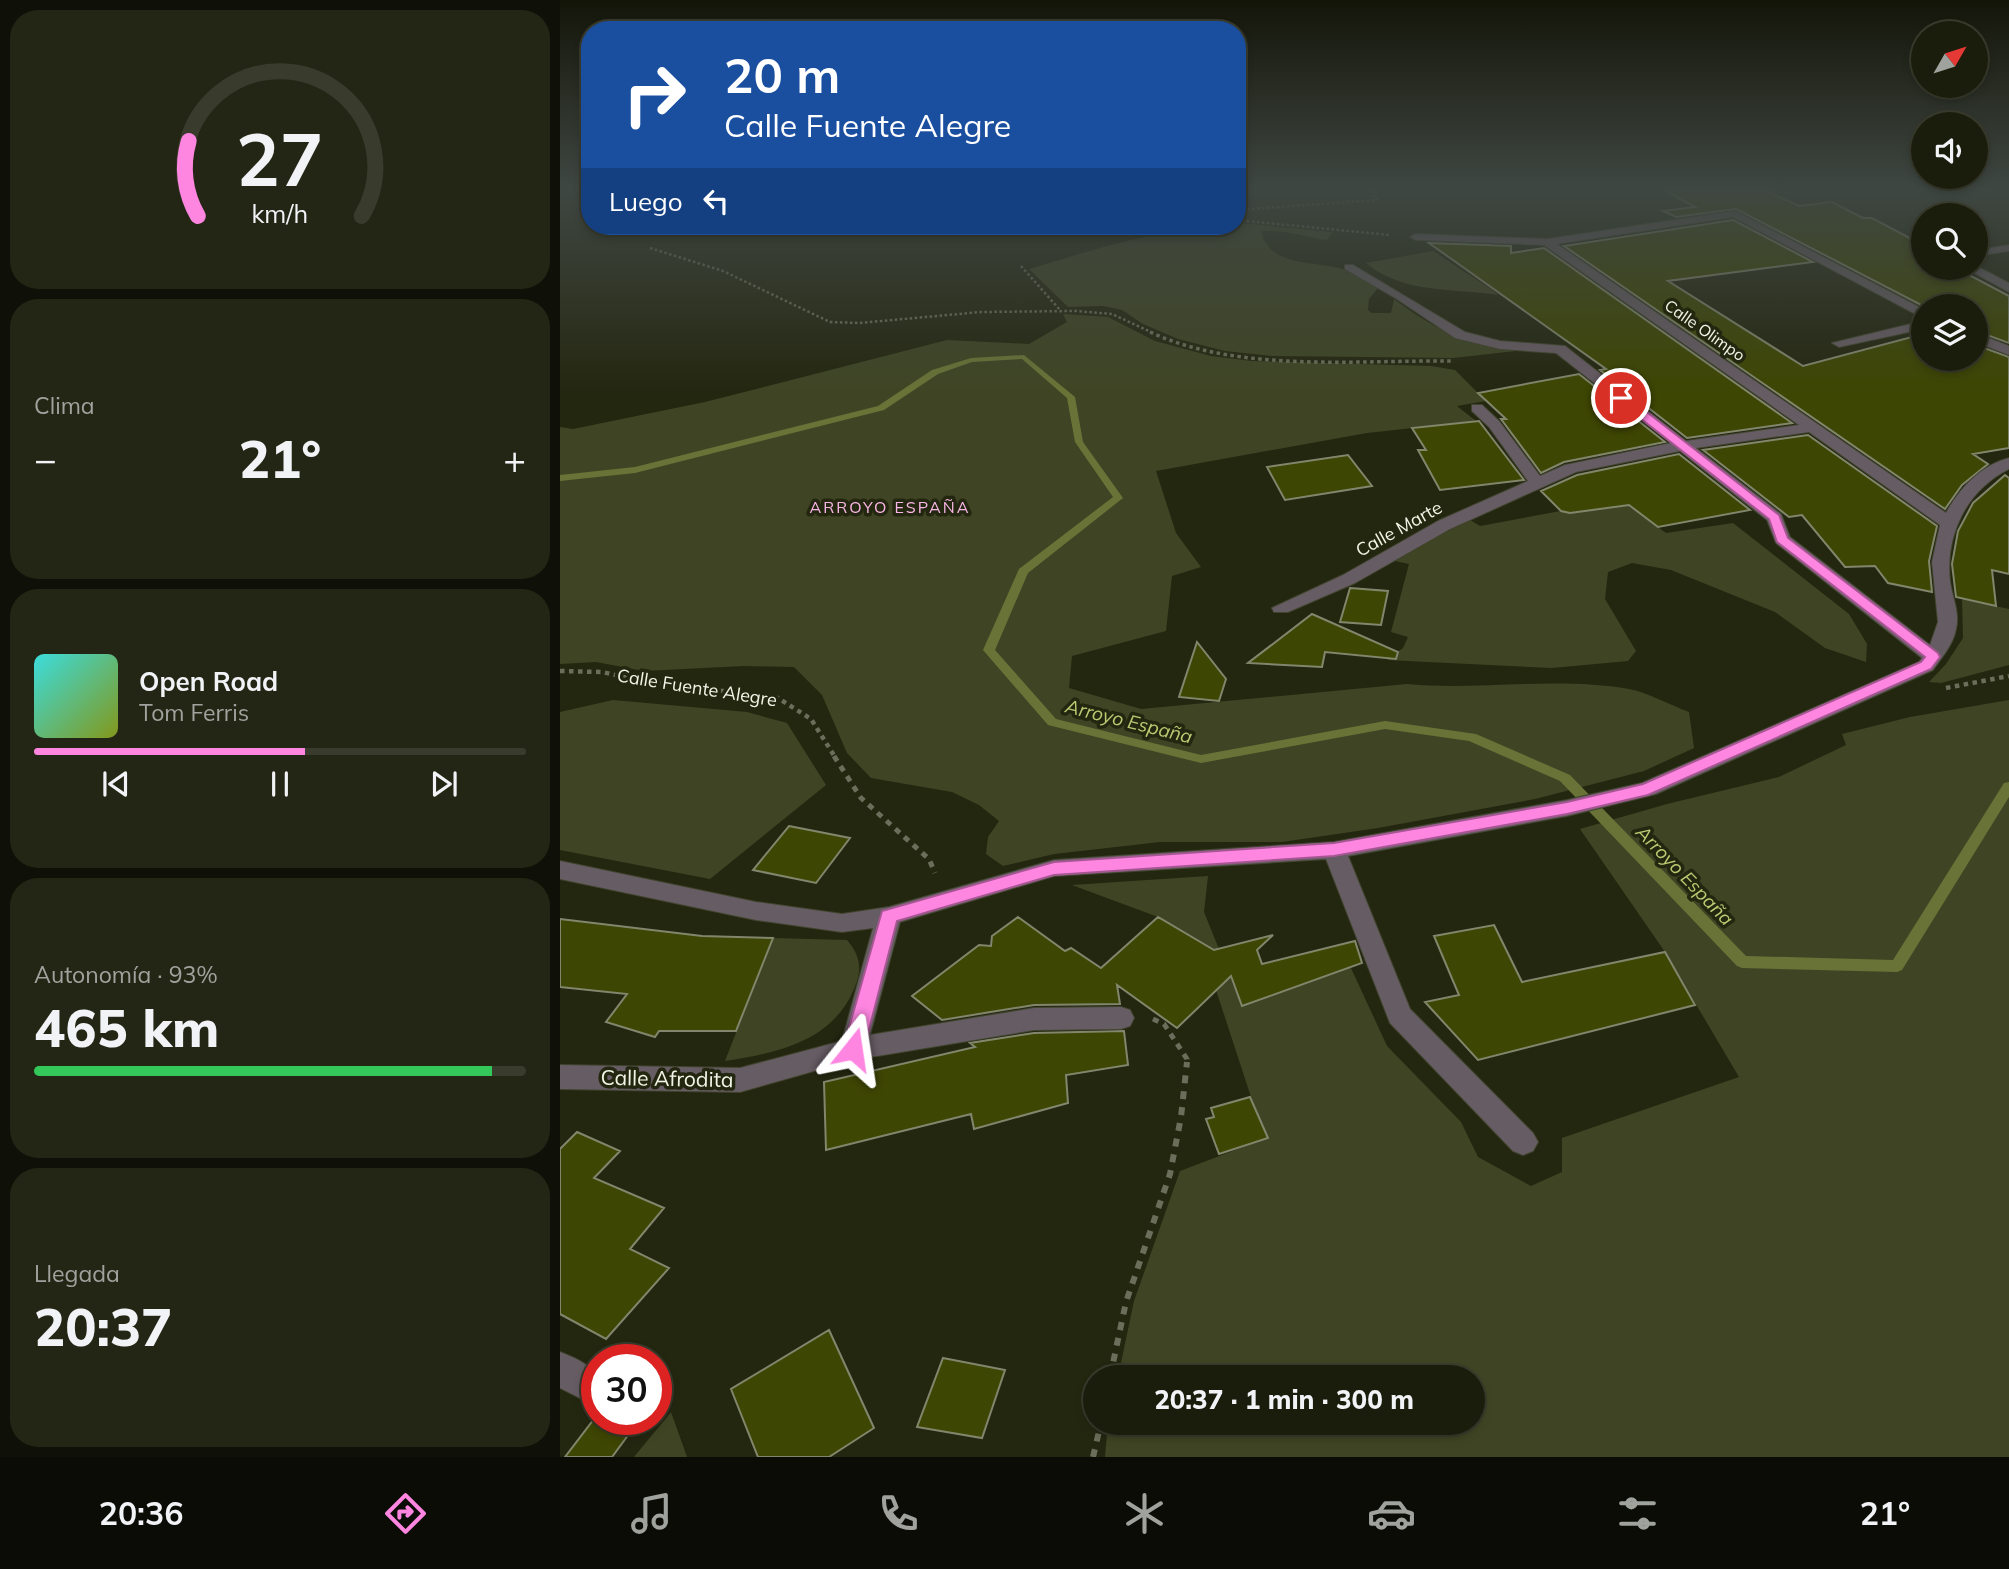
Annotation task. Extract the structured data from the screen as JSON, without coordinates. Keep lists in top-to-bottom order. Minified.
{"streets":{"street":["Calle Olimpo","Calle Marte","Calle Afrodita"],"path":["Calle Fuente Alegre"]},"crossings":[["Calle Olimpo","Calle Marte"]],"districts":["ARROYO ESPAÑA"],"water":["Arroyo España"],"north":"top right","page":{"turn":["20 m","Calle Fuente Alegre"],"then":"Luego","tile":["Clima",["Autonomía · 93%","465 km"],["Llegada","20:37"]],"heat":["−","21°","+"],"song":["Open Road","Tom Ferris"],"limit":"30","trip":"20:37 · 1 min · 300 m","tabs":["20:36","21°"],"gauge":["27","km/h"]}}
